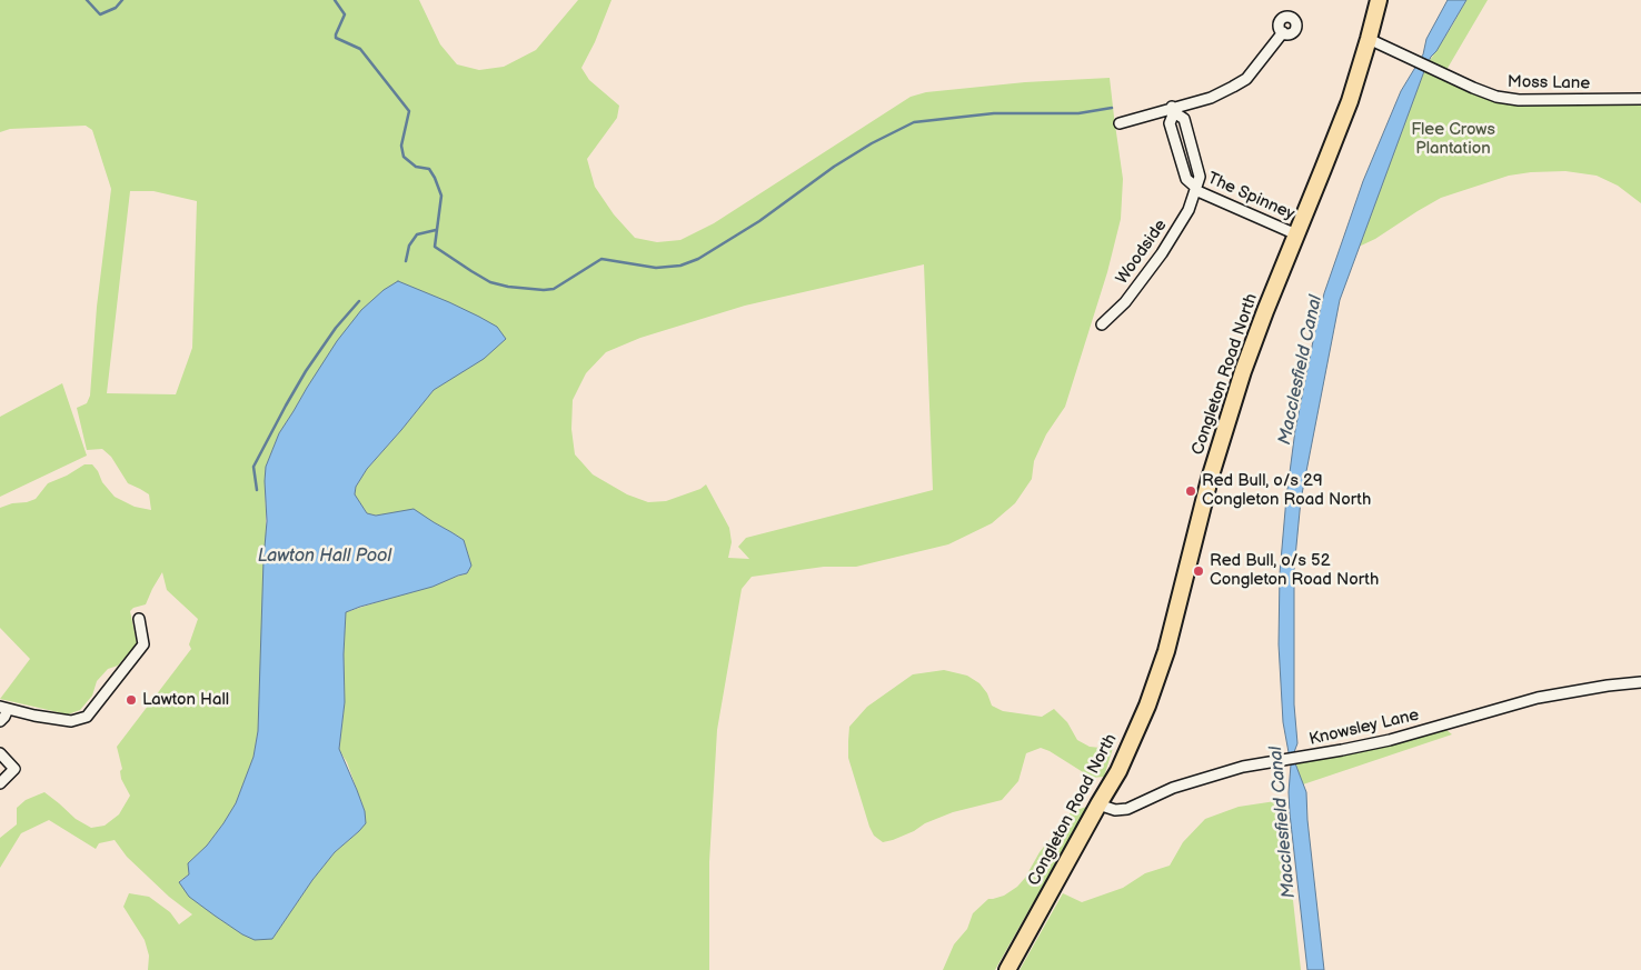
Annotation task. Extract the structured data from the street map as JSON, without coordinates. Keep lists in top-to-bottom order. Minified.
{"streets":{"highway":["Congleton Road North"],"street":["Moss Lane","The Spinney","Woodside","Knowsley Lane"]},"crossings":[["Moss Lane","Congleton Road North"],["The Spinney","Woodside"],["The Spinney","Congleton Road North"],["Congleton Road North","Knowsley Lane"]],"water":["Macclesfield Canal","Lawton Hall Pool"],"parks":["Flee Crows Plantation"],"places":["Red Bull, o/s 29 Congleton Road North","Red Bull, o/s 52 Congleton Road North","Lawton Hall"]}
